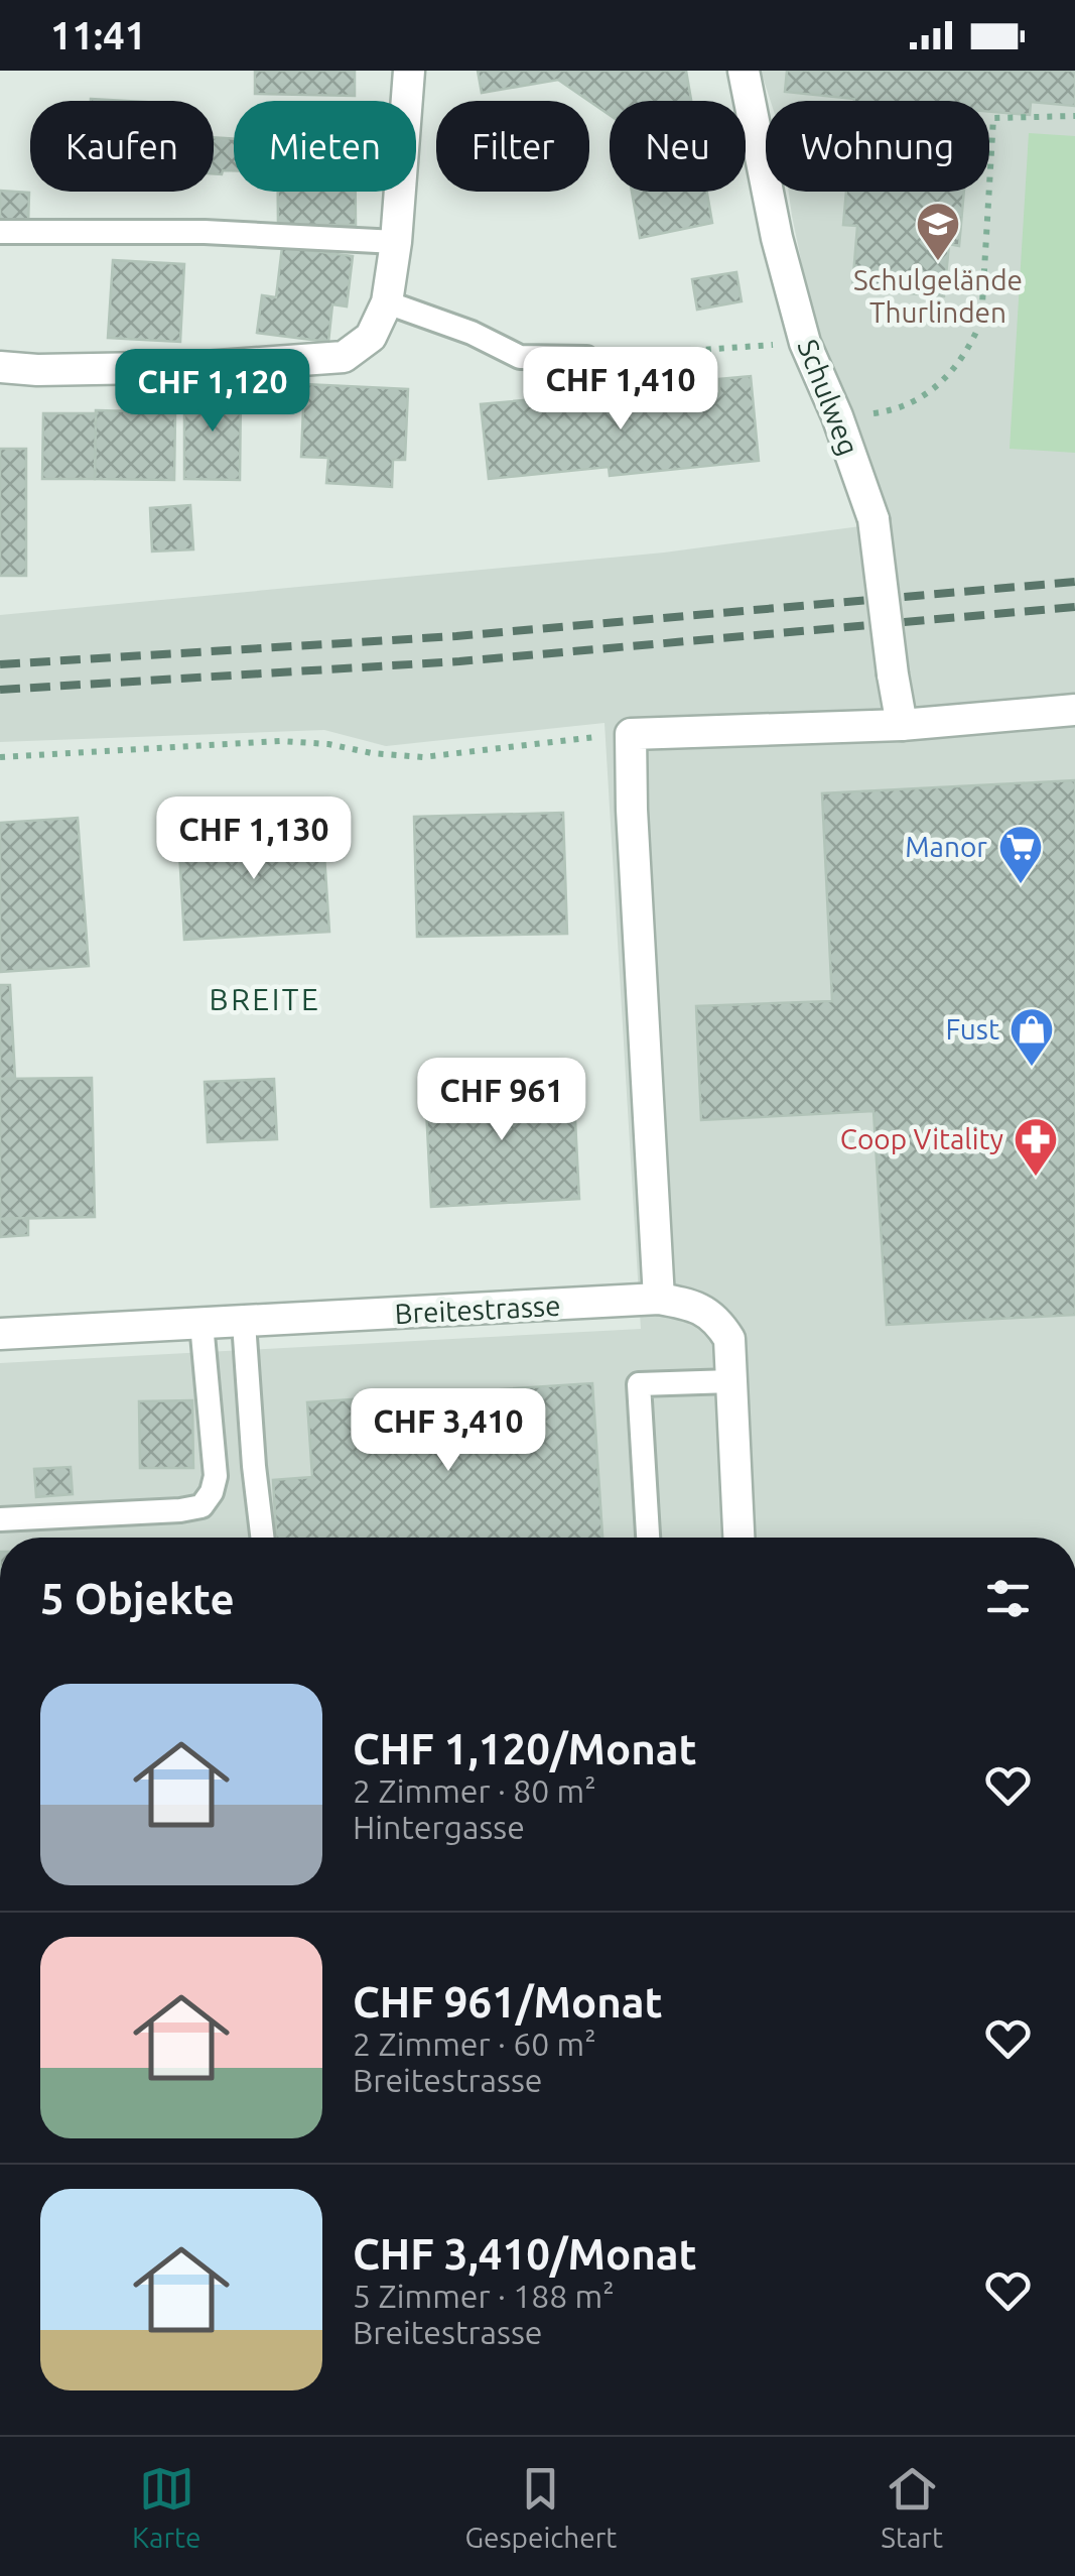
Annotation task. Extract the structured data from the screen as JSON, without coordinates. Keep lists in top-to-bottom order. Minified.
{"streets":{"street":["Schulweg","Breitestrasse"]},"districts":["BREITE"],"places":{"school or university":["Schulgelände Thurlinden"],"supermarket":["Manor"],"shop":["Fust"],"pharmacy":["Coop Vitality"]},"page":{"status":"11:41","chip":["Kaufen","Mieten","Filter","Neu","Wohnung"],"price":["CHF 1,410","CHF 1,120","CHF 1,130","CHF 961","CHF 3,410"],"heading":"5 Objekte","list":[{"name":"CHF 1,120/Monat","note":"2 Zimmer · 80 m² · Hintergasse"},{"name":"CHF 961/Monat","note":"2 Zimmer · 60 m² · Breitestrasse"},{"name":"CHF 3,410/Monat","note":"5 Zimmer · 188 m² · Breitestrasse"}],"tabs":["Karte","Gespeichert","Start"]}}
